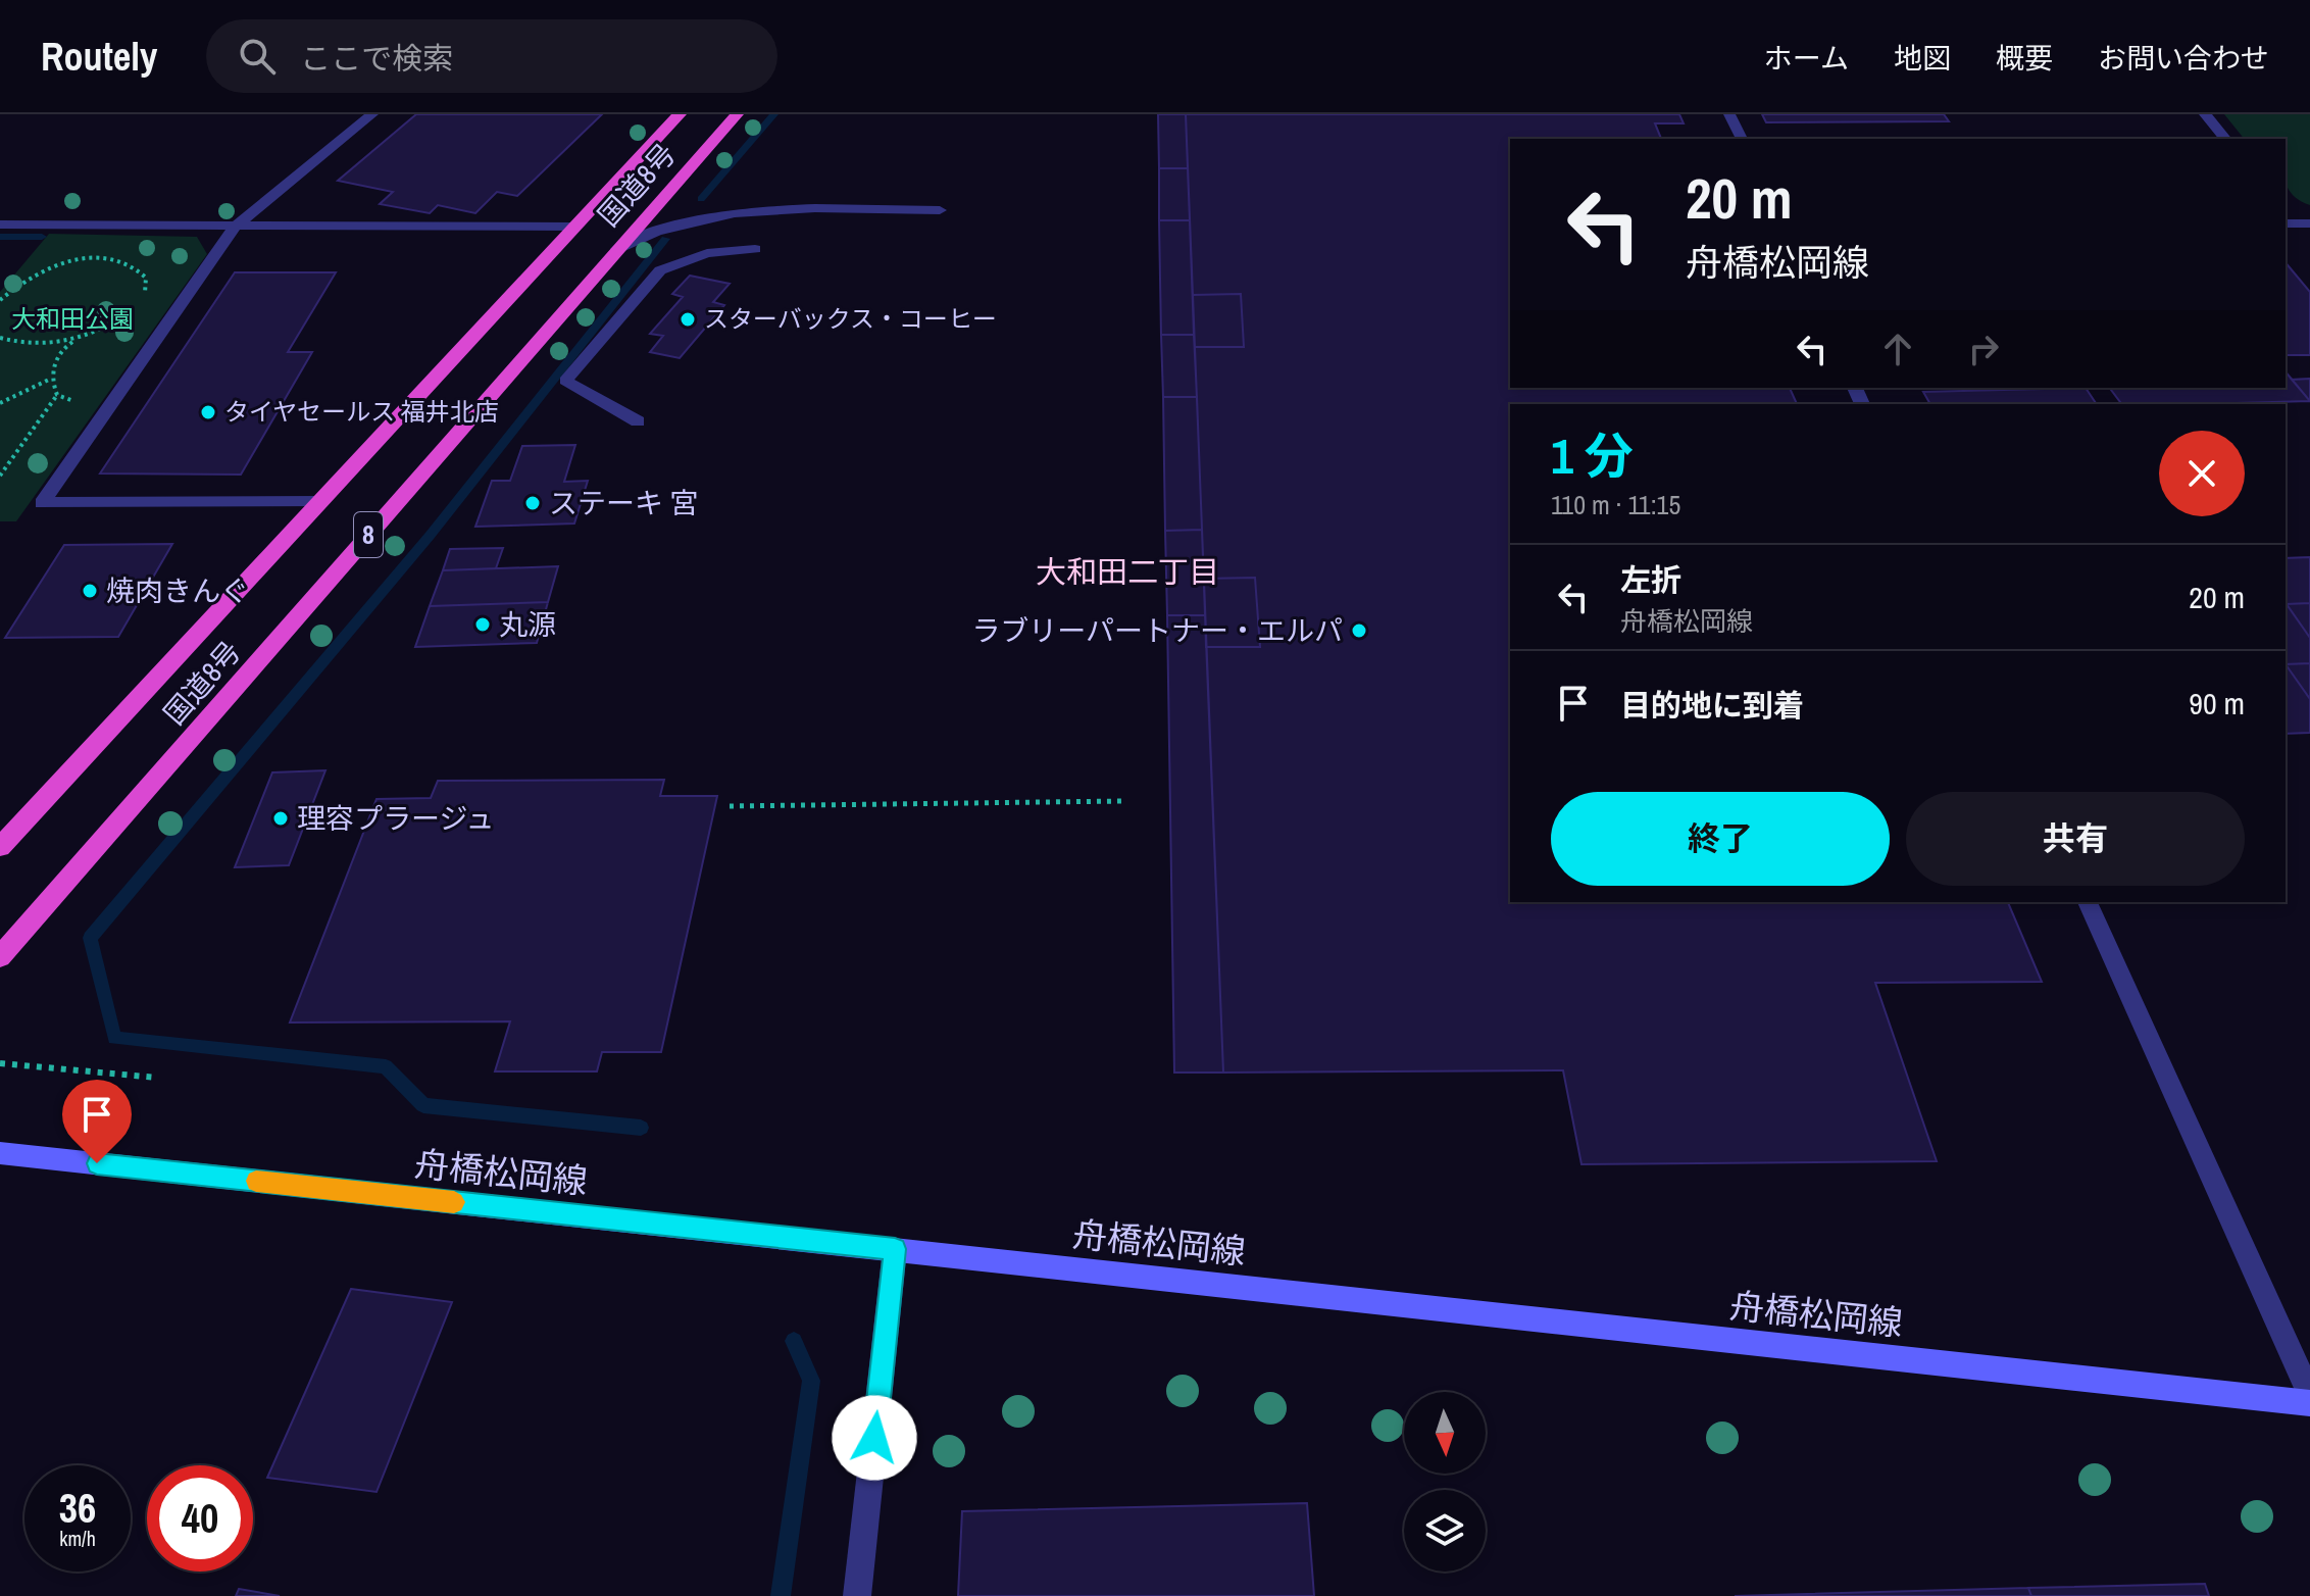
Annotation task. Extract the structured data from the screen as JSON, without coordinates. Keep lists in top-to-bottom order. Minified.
{"streets":{"highway":["国道8号","8"],"main road":["舟橋松岡線"]},"districts":["大和田二丁目"],"parks":["大和田公園"],"places":["スターバックス・コーヒー","タイヤセールス 福井北店","ステーキ 宮","焼肉きんぐ","丸源","ラブリーパートナー・エルパ","理容プラージュ"],"north":"bottom","page":{"header":"Routely","search":"ここで検索","nav":["ホーム","地図","概要","お問い合わせ"],"turn":["20 m","舟橋松岡線"],"heading":["1 分","110 m · 11:15"],"list":[{"name":"左折","note":"舟橋松岡線","value":"20 m"},{"name":"目的地に到着","value":"90 m"}],"buttons":["終了","共有"],"speed":"36 km/h","limit":"40"}}
